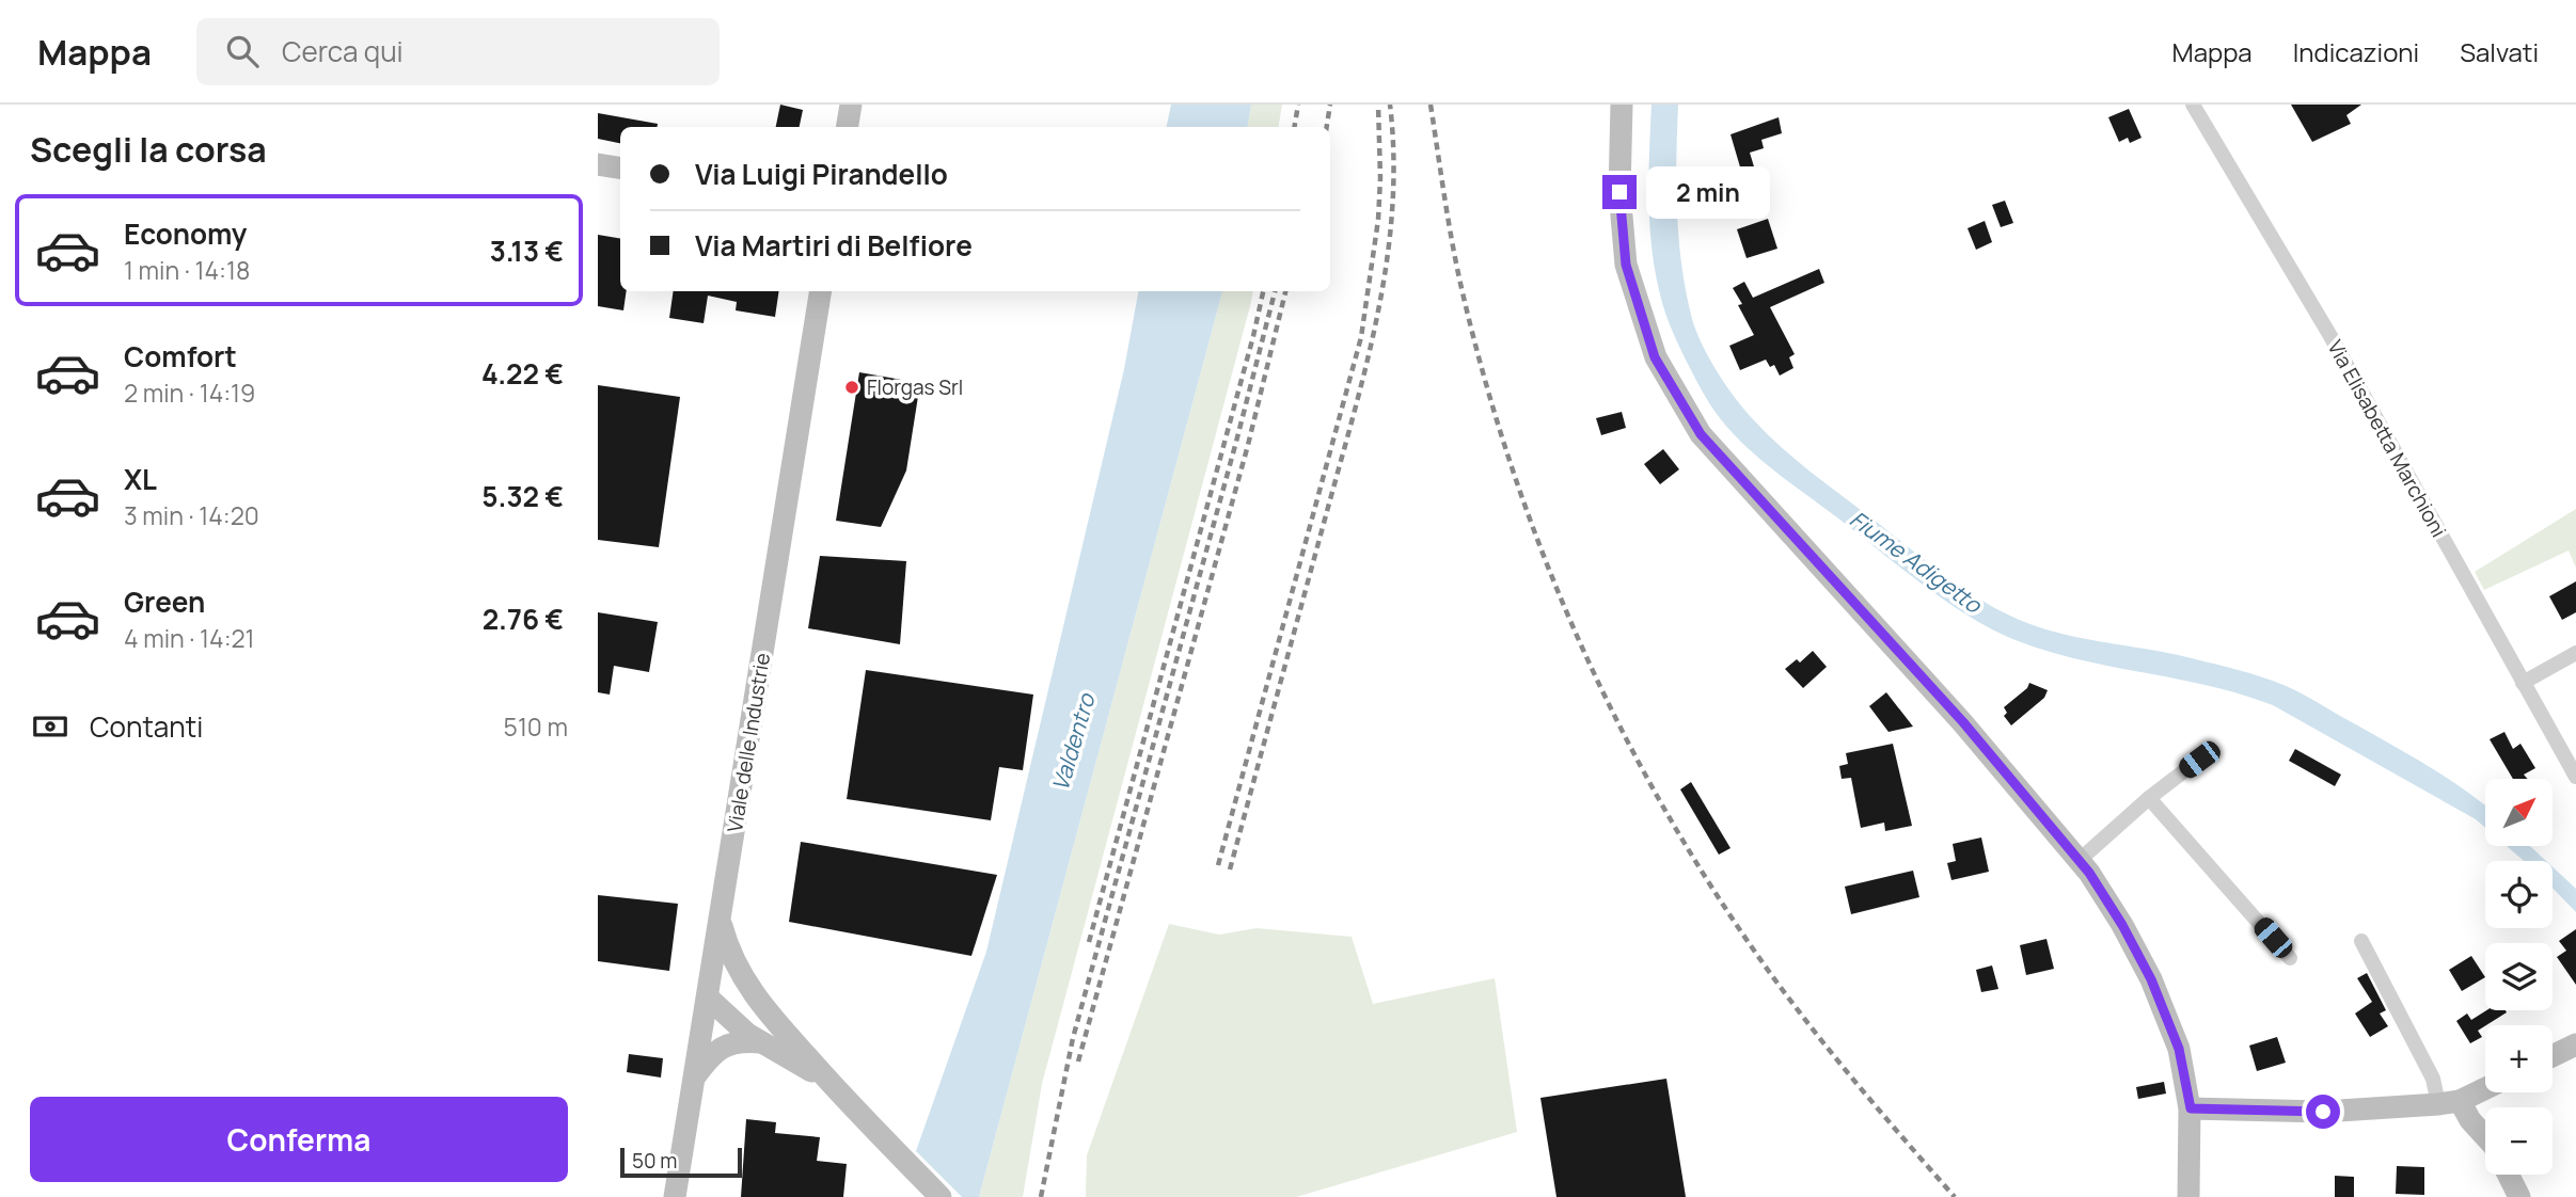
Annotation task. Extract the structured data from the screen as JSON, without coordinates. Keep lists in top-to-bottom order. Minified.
{"streets":{"street":["Via Elisabetta Marchioni","Viale delle Industrie"]},"water":["Fiume Adigetto","Valdentro"],"places":["Florgas Srl"],"scale_bar":"50 m","north":"top right","page":{"header":"Mappa","search":"Cerca qui","nav":["Mappa","Indicazioni","Salvati"],"heading":"Scegli la corsa","banner":["Via Luigi Pirandello","Via Martiri di Belfiore"],"bubble":"2 min","list":[{"name":"Economy","note":"1 min · 14:18","value":"3.13 €"},{"name":"Comfort","note":"2 min · 14:19","value":"4.22 €"},{"name":"XL","note":"3 min · 14:20","value":"5.32 €"},{"name":"Green","note":"4 min · 14:21","value":"2.76 €"}],"pay":["Contanti","510 m"],"map_buttons":["+","−"],"buttons":"Conferma","scale":"50 m"}}
